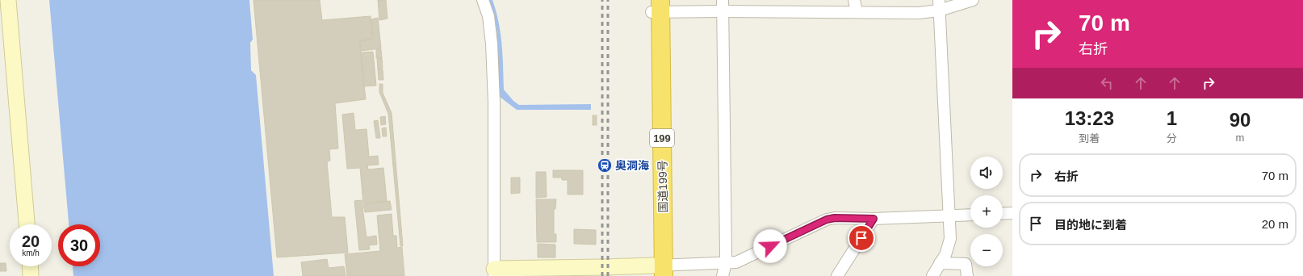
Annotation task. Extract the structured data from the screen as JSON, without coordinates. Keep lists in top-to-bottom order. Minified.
{"streets":{"highway":["199","国道199号"]},"places":{"station":["奥洞海"]},"page":{"turn":["70 m","右折"],"eta":["13:23","到着","1","分","90","m"],"list":[{"name":"右折","value":"70 m"},{"name":"目的地に到着","value":"20 m"}],"map_buttons":["+","−"],"speed":"20 km/h","limit":"30"}}
